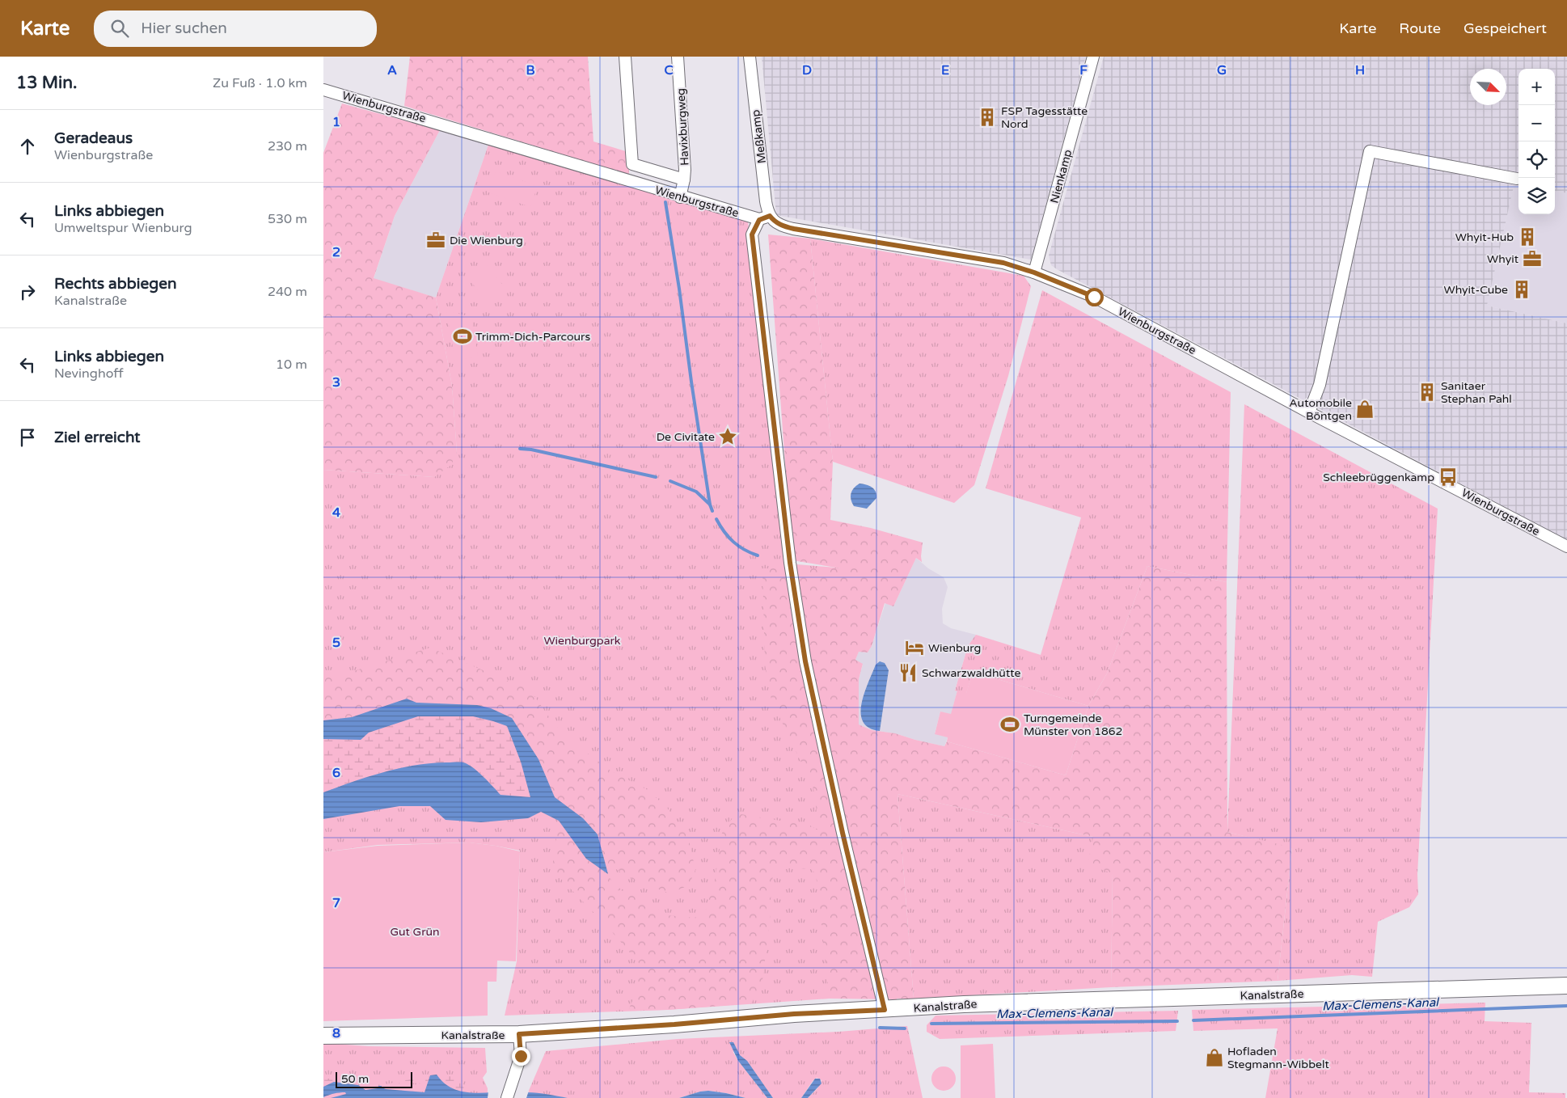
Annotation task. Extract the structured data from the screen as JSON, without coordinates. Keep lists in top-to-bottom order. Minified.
{"streets":{"main road":["Kanalstraße"],"street":["Wienburgstraße","Havixburgweg","Meßkamp","Nienkamp"]},"crossings":[["Wienburgstraße","Havixburgweg"],["Wienburgstraße","Meßkamp"],["Wienburgstraße","Nienkamp"]],"water":["Max-Clemens-Kanal"],"parks":["Wienburgpark","Gut Grün"],"places":{"building":["FSP Tagesstätte Nord","Whyit-Hub","Whyit-Cube","Sanitaer Stephan Pahl"],"office":["Die Wienburg","Whyit"],"sports":["Trimm-Dich-Parcours","Turngemeinde Münster von 1862"],"shop":["Automobile Böntgen","Hofladen Stegmann-Wibbelt"],"place":["De Civitate"],"bus stop":["Schleebrüggenkamp"],"hotel":["Wienburg"],"restaurant":["Schwarzwaldhütte"]},"scale_bar":"50 m","north":"bottom right","page":{"header":"Karte","search":"Hier suchen","nav":["Karte","Route","Gespeichert"],"heading":["13 Min.","Zu Fuß · 1.0 km"],"map_buttons":["+","−"],"list":[["Geradeaus","Wienburgstraße","230 m"],["Links abbiegen","Umweltspur Wienburg","530 m"],["Rechts abbiegen","Kanalstraße","240 m"],["Links abbiegen","Nevinghoff","10 m"],"Ziel erreicht"],"scale":"50 m"},"grid":{"columns":["A","B","C","D","E","F","G","H"],"rows":["1","2","3","4","5","6","7","8"]}}
